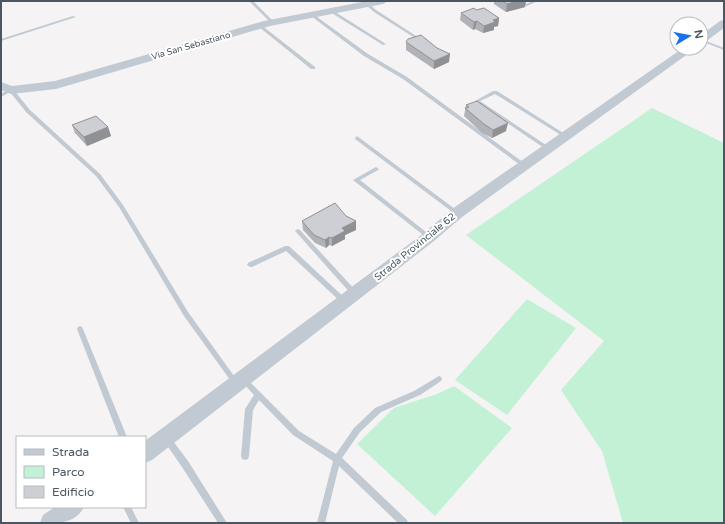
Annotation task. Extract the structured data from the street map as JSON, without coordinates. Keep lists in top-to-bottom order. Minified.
{"streets":{"street":["Via San Sebastiano","Strada Provinciale 62"]},"legend":["Strada","Parco","Edificio"],"north":"right"}
